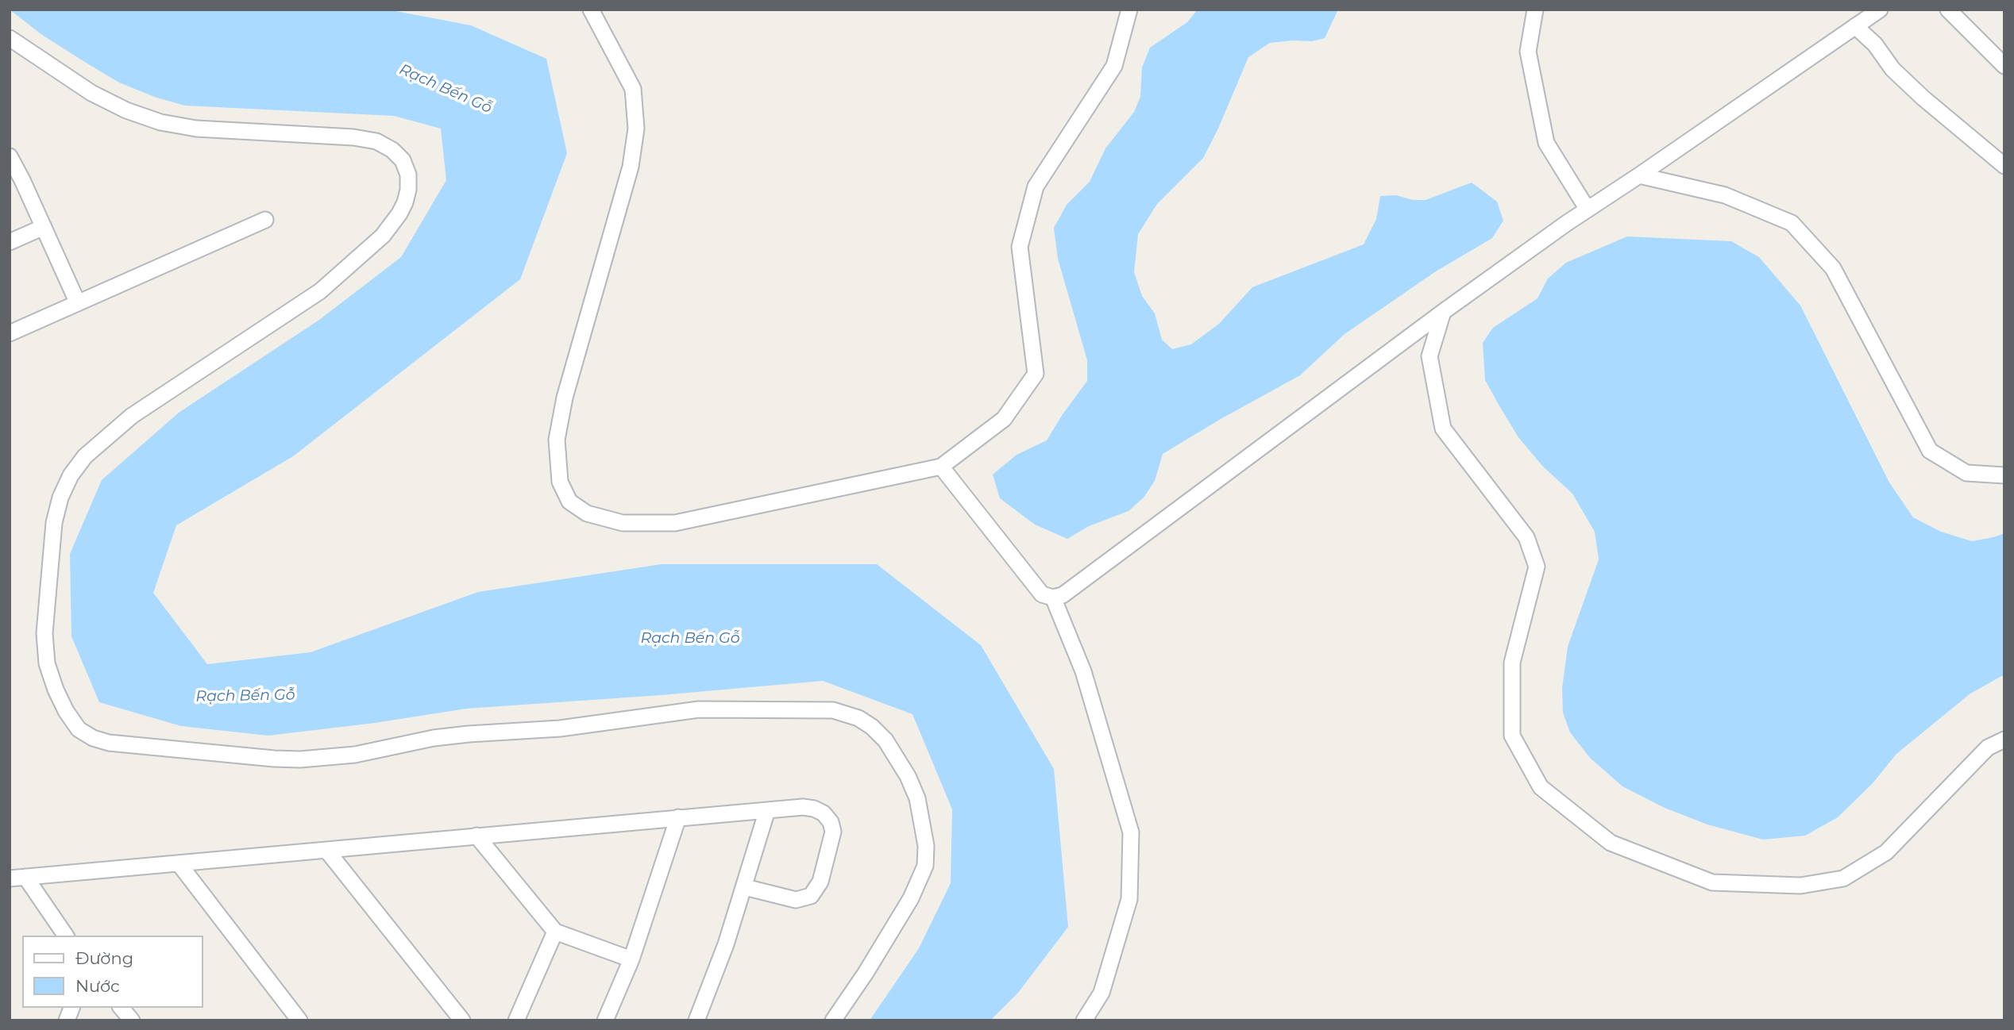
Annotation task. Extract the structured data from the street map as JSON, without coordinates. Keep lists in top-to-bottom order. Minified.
{"water":["Rạch Bến Gỗ"],"legend":["Đường","Nước"]}
